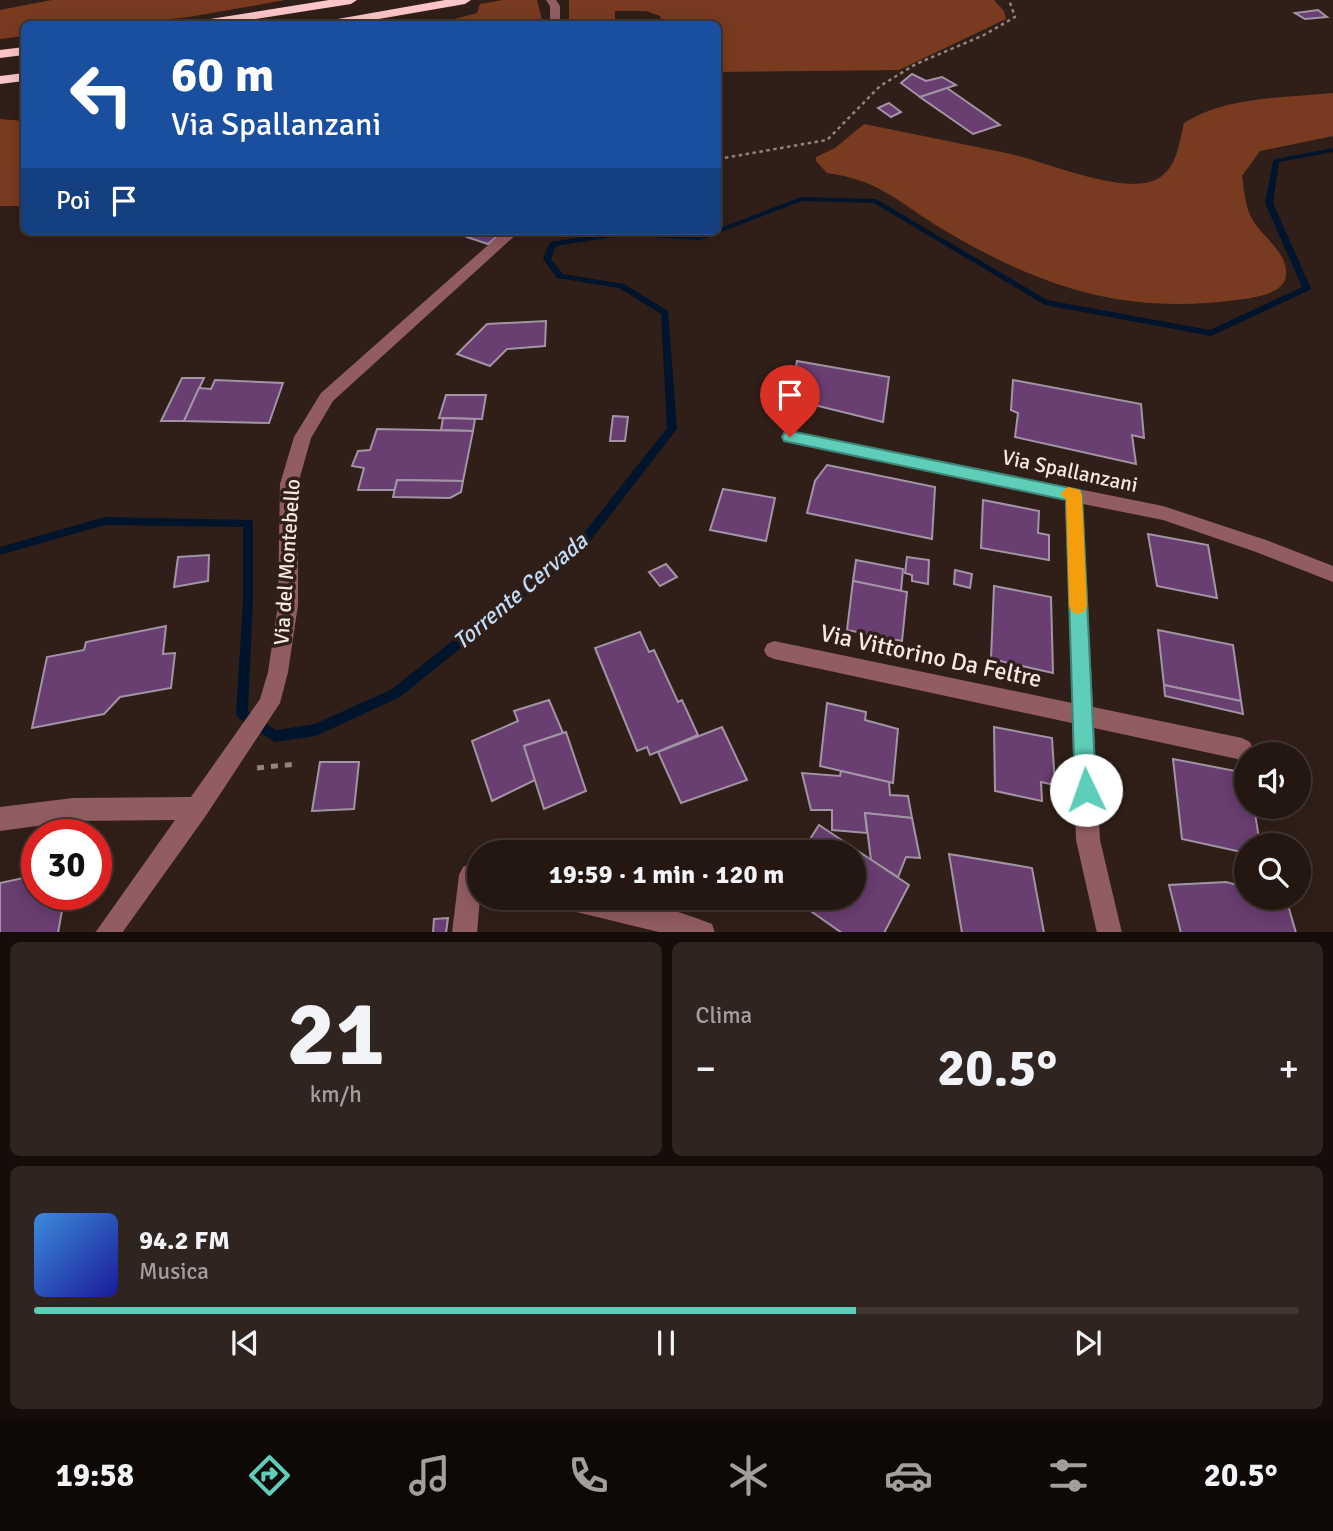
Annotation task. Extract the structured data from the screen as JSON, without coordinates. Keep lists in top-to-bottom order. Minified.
{"streets":{"street":["Via Spallanzani","Via del Montebello","Via Vittorino Da Feltre"]},"water":["Torrente Cervada"],"page":{"turn":["60 m","Via Spallanzani"],"then":"Poi","limit":"30","trip":"19:59 · 1 min · 120 m","tile":[["21","km/h"],"Clima"],"heat":["−","20.5°","+"],"song":["94.2 FM","Musica"],"tabs":["19:58","20.5°"]}}
